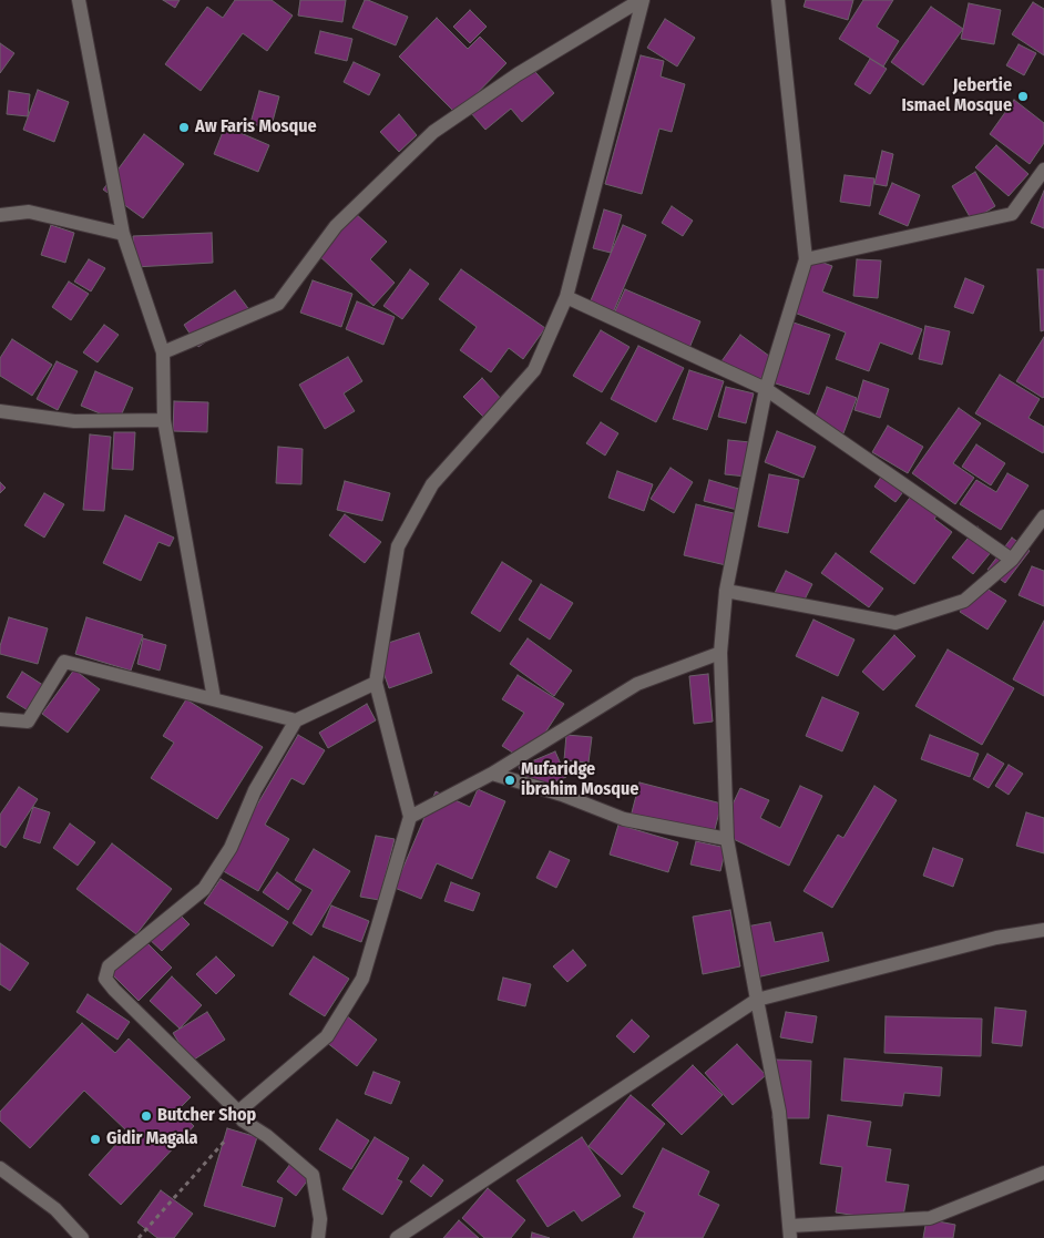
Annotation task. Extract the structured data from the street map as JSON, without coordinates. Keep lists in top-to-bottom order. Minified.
{"places":["Jebertie Ismael Mosque","Aw Faris Mosque","Mufaridge ibrahim Mosque","Butcher Shop","Gidir Magala"]}
